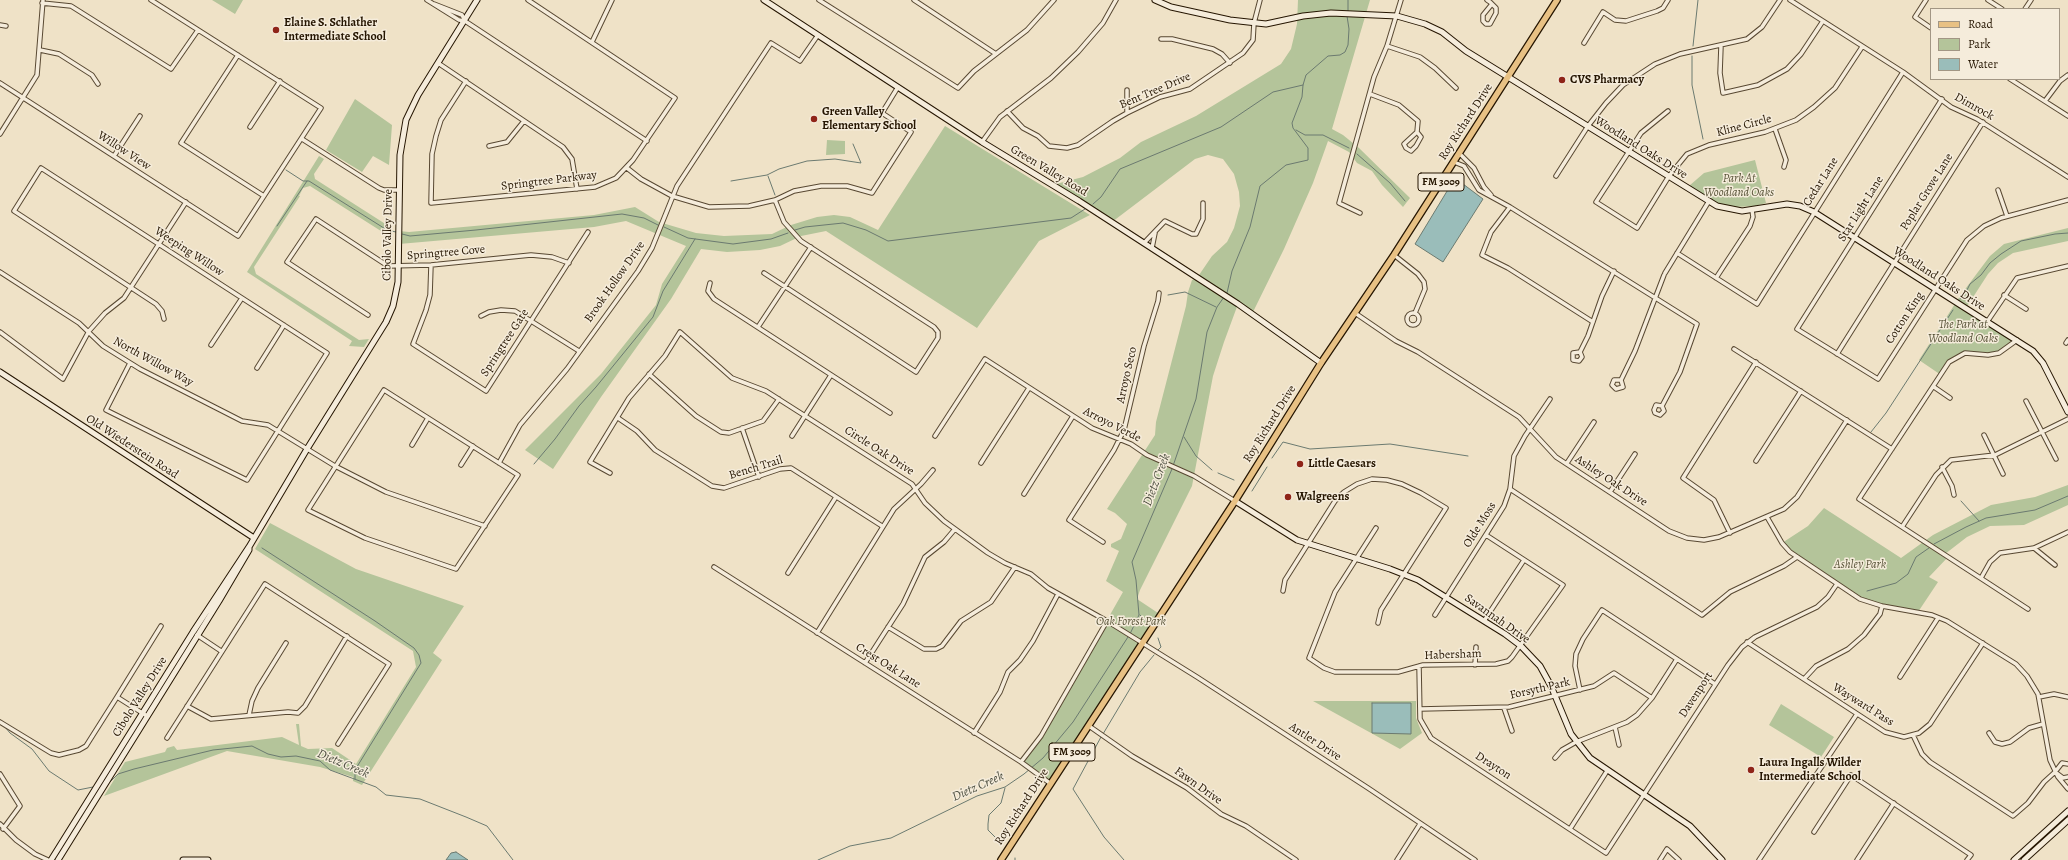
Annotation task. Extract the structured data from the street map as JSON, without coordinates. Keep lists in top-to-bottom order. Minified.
{"streets":{"main road":["Roy Richard Drive","FM 3009"],"street":["Bent Tree Drive","Dimrock","Kline Circle","Woodland Oaks Drive","Willow View","Green Valley Road","Springtree Parkway","Cedar Lane","Poplar Grove Lane","Star Light Lane","Cibolo Valley Drive","Weeping Willow","Springtree Cove","Brook Hollow Drive","Cotton King","Springtree Gate","North Willow Way","Arroyo Seco","Arroyo Verde","Old Wiederstein Road","Circle Oak Drive","Bench Trail","Ashley Oak Drive","Olde Moss","Savannah Drive","Habersham","Crest Oak Lane","Forsyth Park","Davenport","Wayward Pass","Antler Drive","Drayton","Fawn Drive"]},"crossings":[["Bent Tree Drive","Woodland Oaks Drive"],["Dimrock","Kline Circle"],["Dimrock","Cedar Lane"],["Dimrock","Poplar Grove Lane"],["Dimrock","Star Light Lane"],["Roy Richard Drive","Woodland Oaks Drive"],["Roy Richard Drive","Green Valley Road"],["Roy Richard Drive","Arroyo Verde"],["Roy Richard Drive","Circle Oak Drive"],["Roy Richard Drive","Ashley Oak Drive"],["Roy Richard Drive","Savannah Drive"],["Roy Richard Drive","Crest Oak Lane"],["Roy Richard Drive","Antler Drive"],["Roy Richard Drive","Fawn Drive"],["Kline Circle","Woodland Oaks Drive"],["Woodland Oaks Drive","Cedar Lane"],["Woodland Oaks Drive","Poplar Grove Lane"],["Woodland Oaks Drive","Star Light Lane"],["Woodland Oaks Drive","Cotton King"],["Green Valley Road","Brook Hollow Drive"],["Poplar Grove Lane","Star Light Lane"],["Poplar Grove Lane","Cotton King"],["Star Light Lane","Cotton King"],["Cibolo Valley Drive","Springtree Cove"],["Cibolo Valley Drive","North Willow Way"],["Cibolo Valley Drive","Old Wiederstein Road"],["Weeping Willow","North Willow Way"],["Springtree Cove","Springtree Gate"],["Arroyo Seco","Arroyo Verde"],["Arroyo Verde","Savannah Drive"],["Circle Oak Drive","Antler Drive"],["Ashley Oak Drive","Olde Moss"],["Olde Moss","Savannah Drive"],["Savannah Drive","Habersham"],["Savannah Drive","Forsyth Park"],["Savannah Drive","Davenport"],["Habersham","Drayton"],["Forsyth Park","Drayton"],["Davenport","Wayward Pass"],["Davenport","Drayton"]],"water":["Dietz Creek"],"parks":["Park At Woodland Oaks","The Park at Woodland Oaks","Ashley Park","Oak Forest Park"],"places":["Elaine S. Schlather Intermediate School","CVS Pharmacy","Green Valley Elementary School","Little Caesars","Walgreens","Laura Ingalls Wilder Intermediate School"],"legend":["Road","Park","Water"]}
